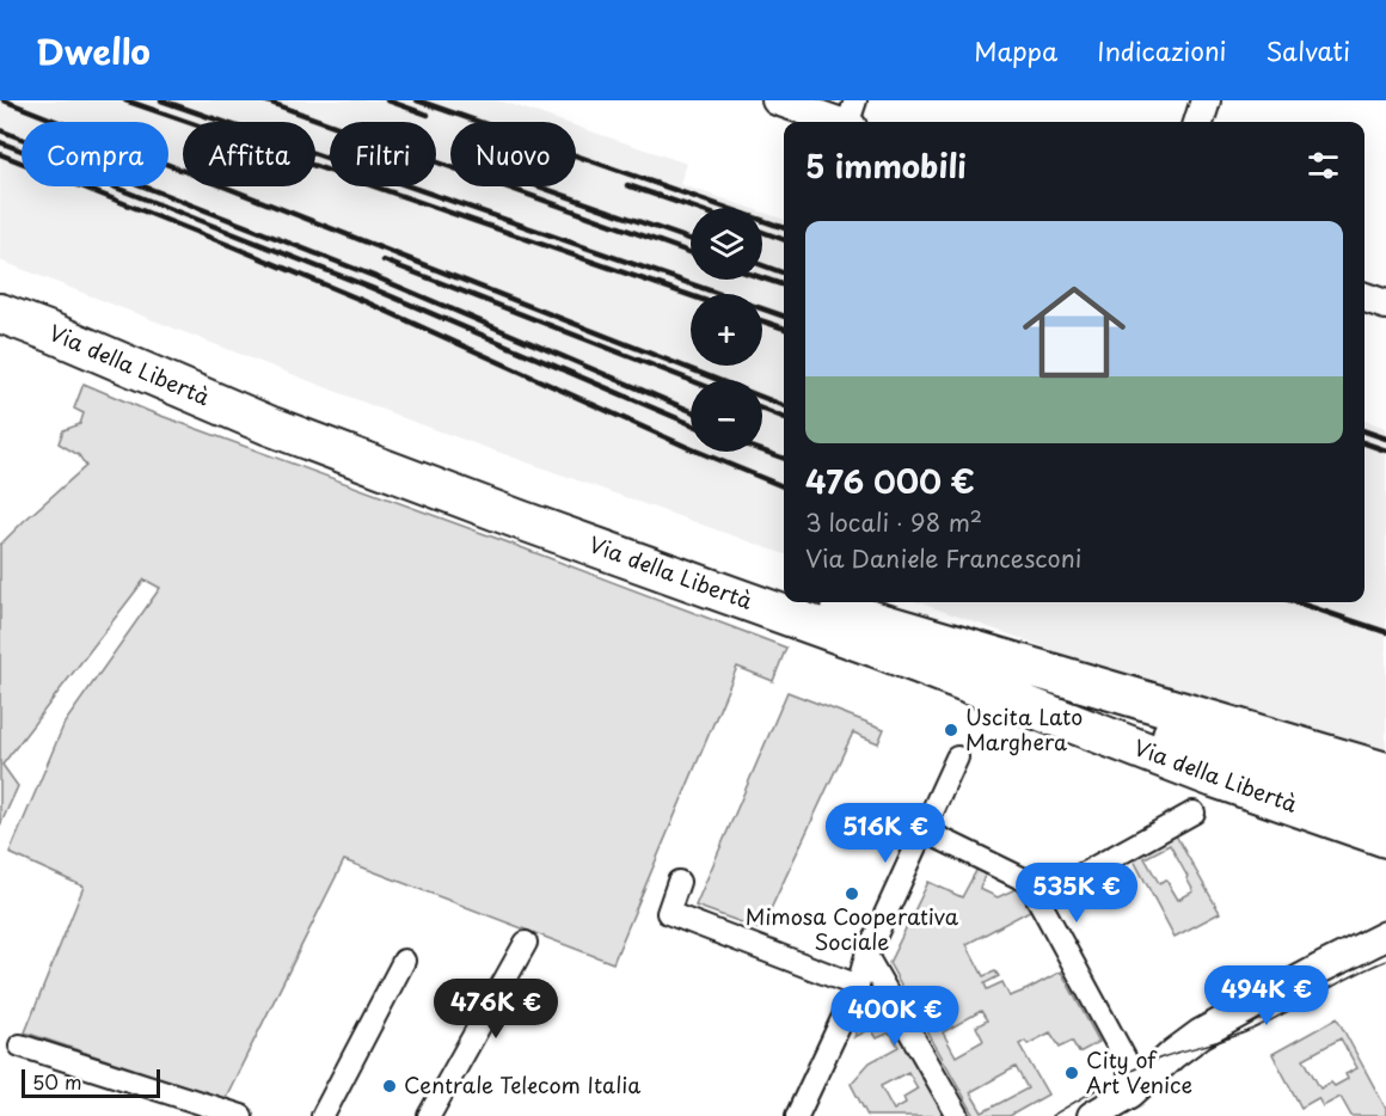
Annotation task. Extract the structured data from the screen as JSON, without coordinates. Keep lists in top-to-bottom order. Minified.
{"streets":{"highway":["Via della Libertà"]},"places":["Uscita Lato Marghera","Mimosa Cooperativa Sociale","City of Art Venice","Centrale Telecom Italia"],"scale_bar":"50 m","page":{"header":"Dwello","nav":["Mappa","Indicazioni","Salvati"],"chip":["Compra","Affitta","Filtri","Nuovo"],"heading":"5 immobili","map_buttons":["+","−"],"list":[{"name":"476 000 €","note":"3 locali · 98 m² · Via Daniele Francesconi"}],"price":["516K €","535K €","494K €","476K €","400K €"],"scale":"50 m"}}
